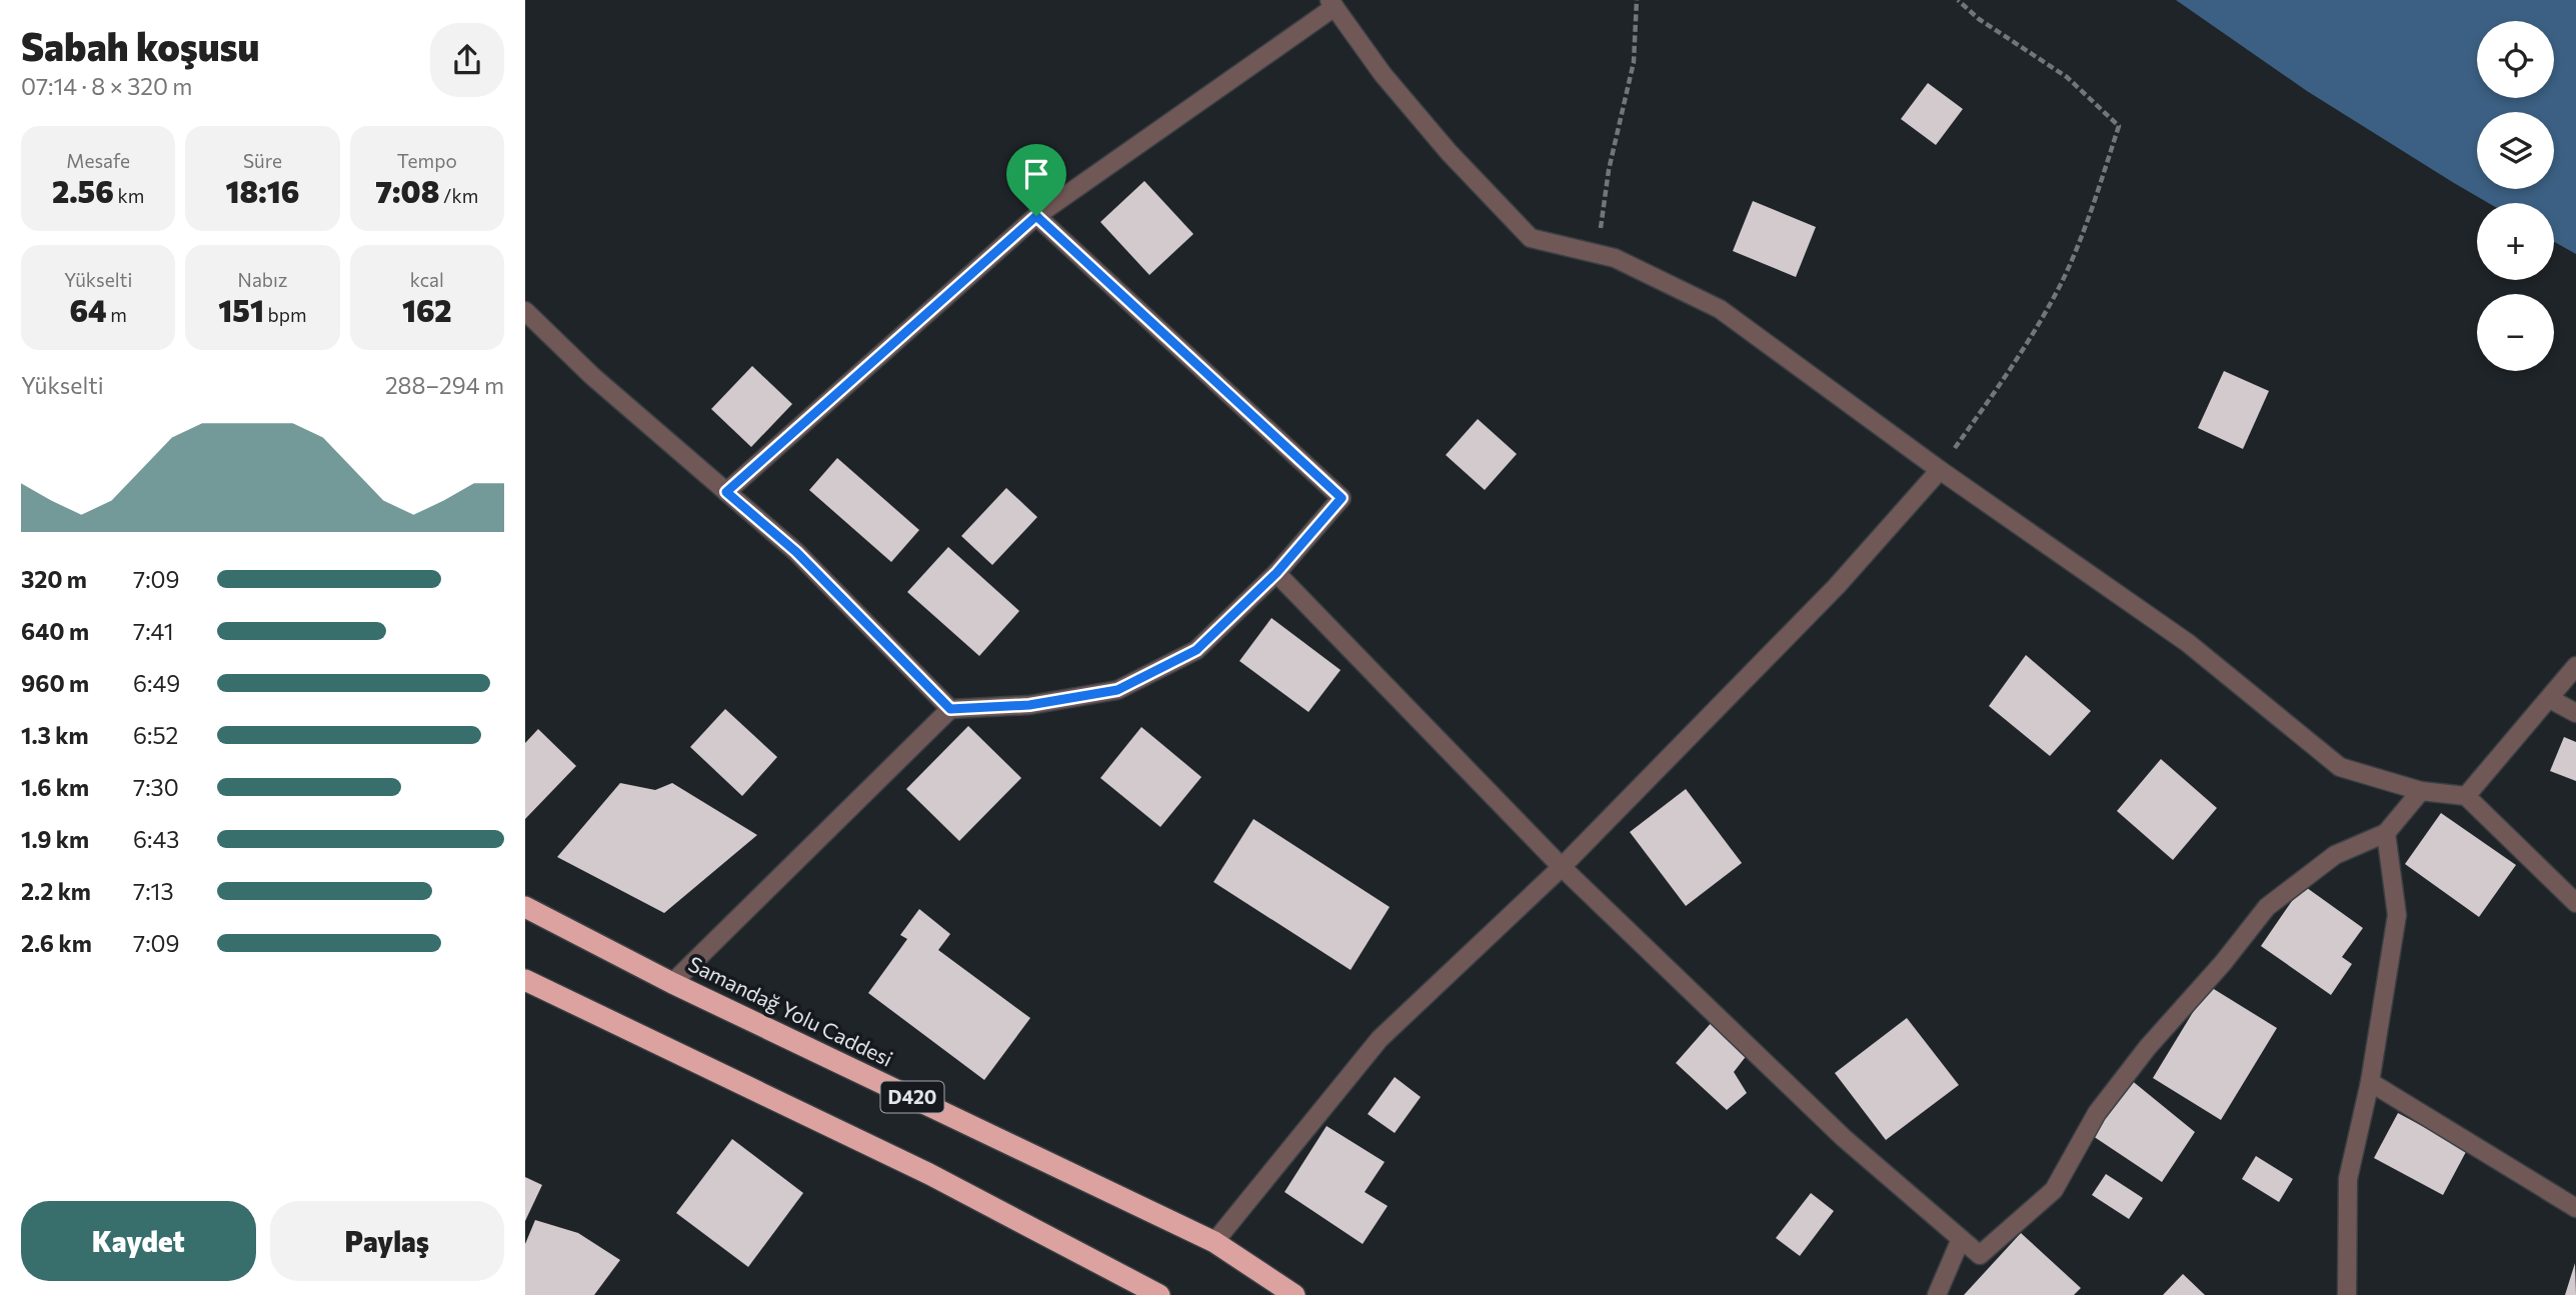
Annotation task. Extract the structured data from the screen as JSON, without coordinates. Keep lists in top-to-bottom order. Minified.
{"streets":{"highway":["Samandağ Yolu Caddesi","D420"]},"page":{"heading":["Sabah koşusu","07:14 · 8 × 320 m"],"map_buttons":["+","−"],"stats":[["Mesafe","2.56 km"],["Süre","18:16"],["Tempo","7:08 /km"],["Yükselti","64 m"],["Nabız","151 bpm"],["kcal","162"]],"chart":["Yükselti","288–294 m"],"list":[{"name":"320 m","note":"7:09"},{"name":"640 m","note":"7:41"},{"name":"960 m","note":"6:49"},{"name":"1.3 km","note":"6:52"},{"name":"1.6 km","note":"7:30"},{"name":"1.9 km","note":"6:43"},{"name":"2.2 km","note":"7:13"},{"name":"2.6 km","note":"7:09"}],"buttons":["Kaydet","Paylaş"]}}
